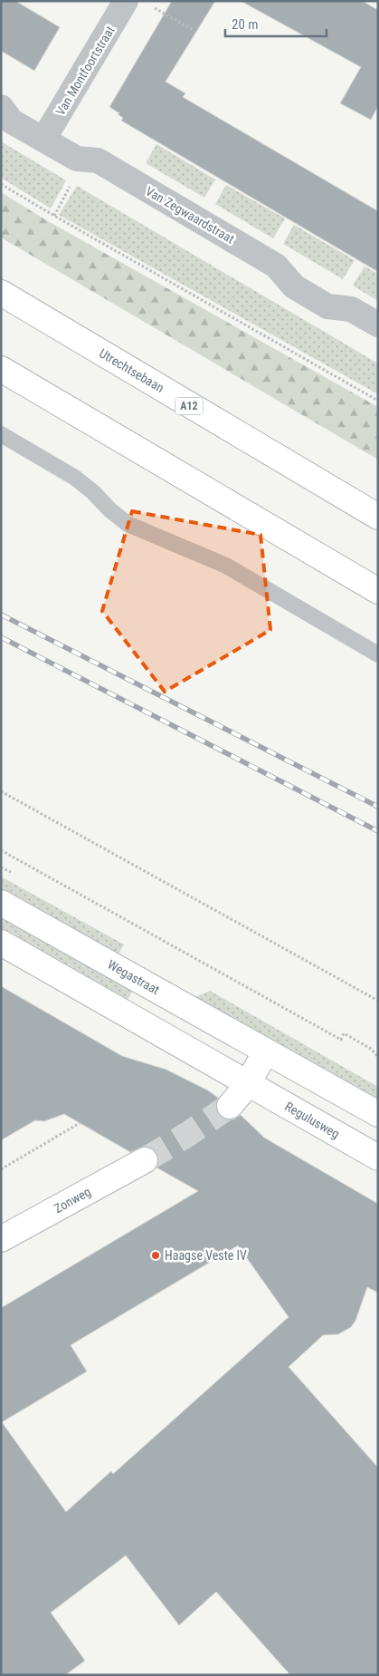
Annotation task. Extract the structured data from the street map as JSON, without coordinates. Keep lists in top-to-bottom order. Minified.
{"streets":{"main road":["Utrechtsebaan","A12","Wegastraat","Regulusweg","Zonweg"],"street":["Van Montfoortstraat","Van Zegwaardstraat"]},"crossings":[["Van Montfoortstraat","Van Zegwaardstraat"]],"places":["Haagse Veste IV"],"scale_bar":"20 m"}
